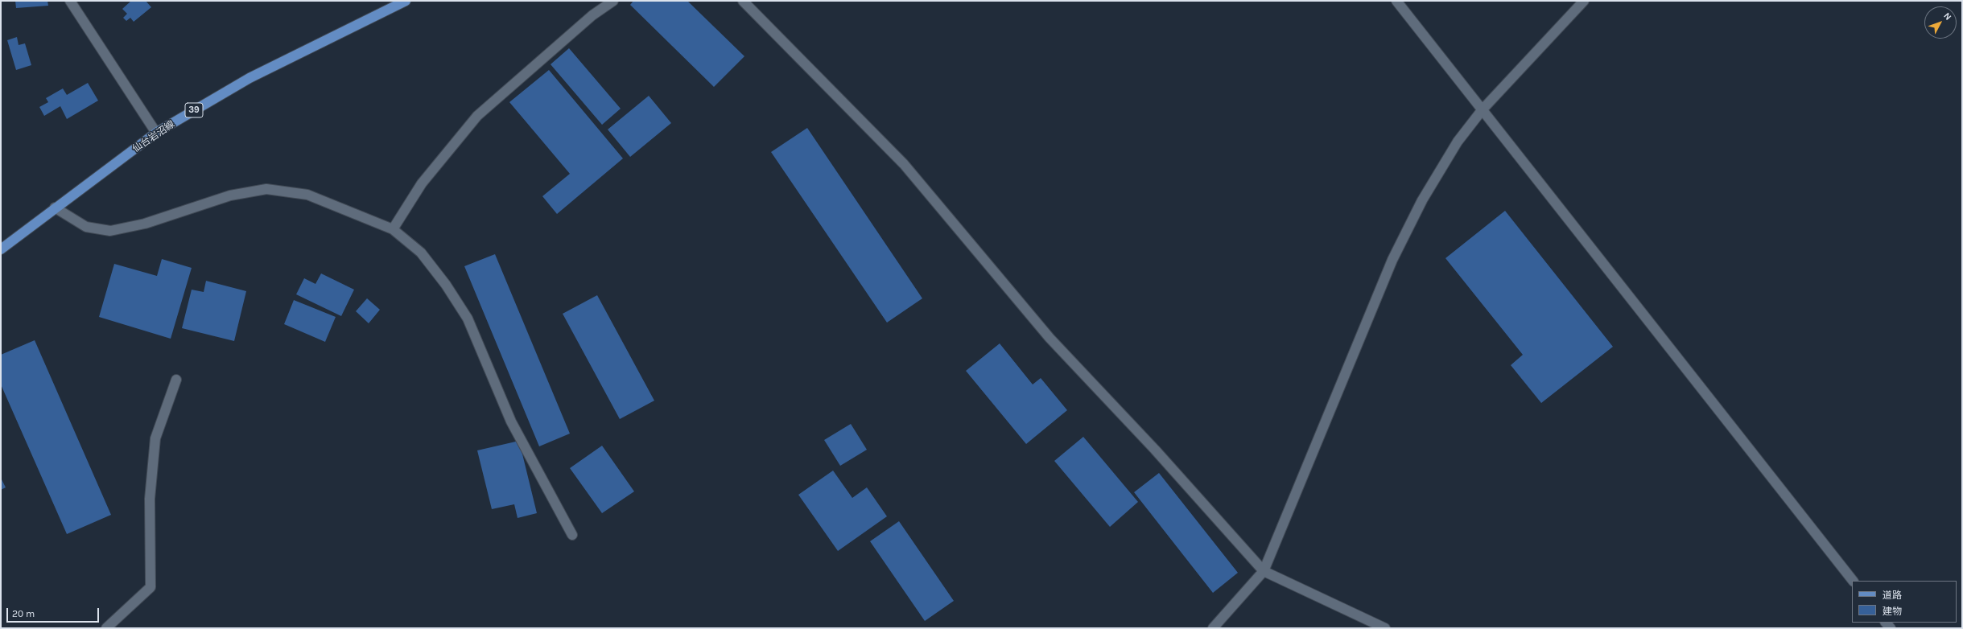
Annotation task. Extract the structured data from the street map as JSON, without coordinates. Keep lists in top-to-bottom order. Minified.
{"streets":{"main road":["39","仙台岩沼線"]},"legend":["道路","建物"],"scale_bar":"20 m","north":"top right"}
